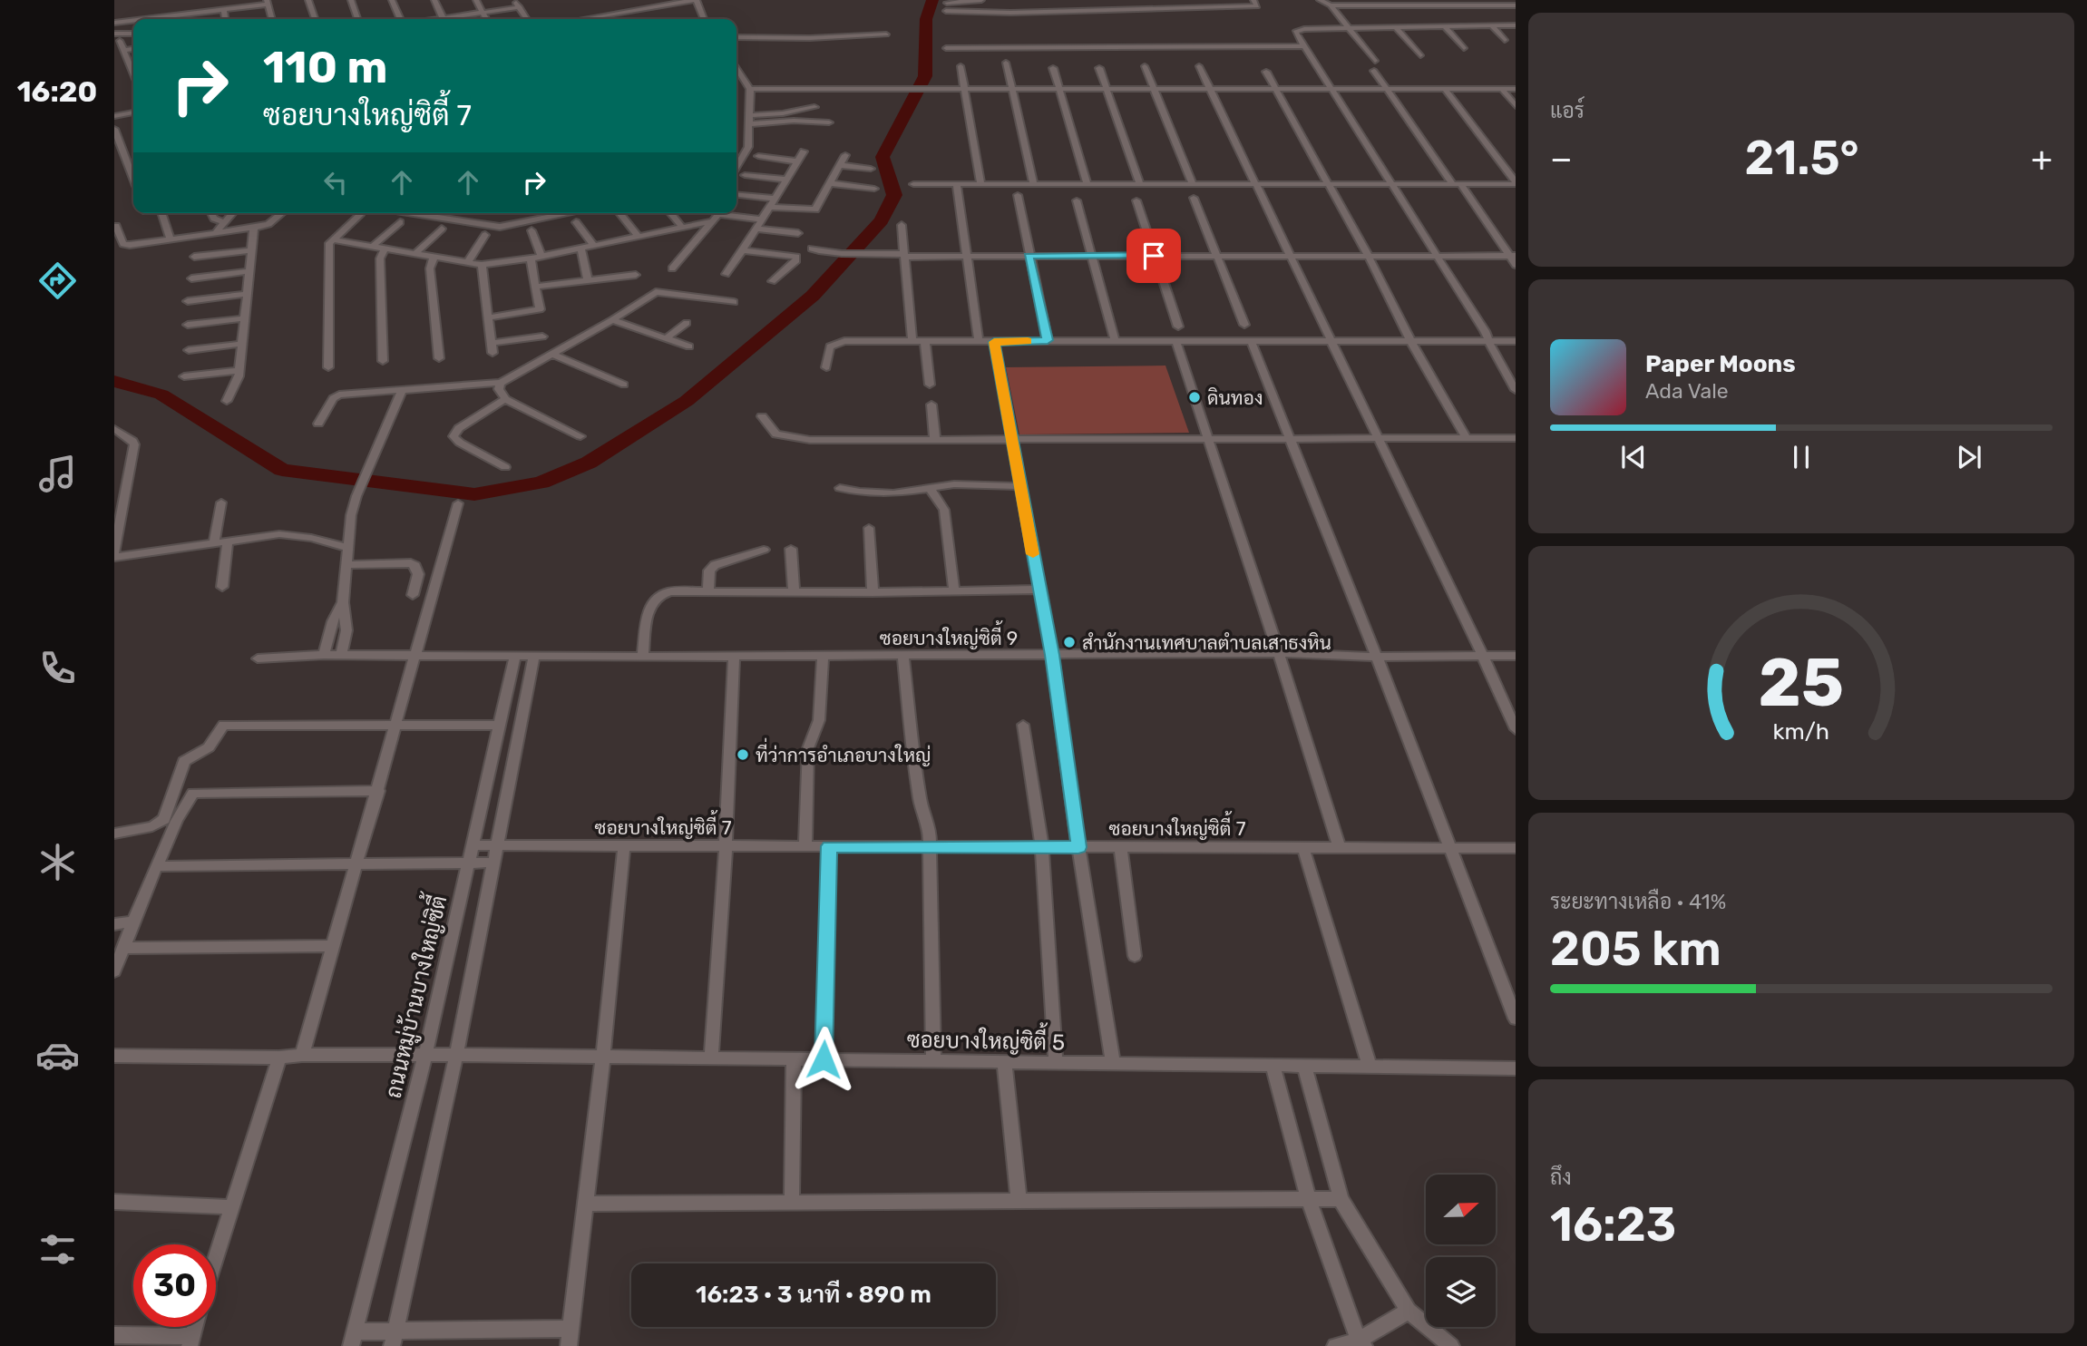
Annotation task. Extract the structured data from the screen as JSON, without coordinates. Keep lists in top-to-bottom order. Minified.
{"streets":{"street":["ซอยบางใหญ่ซิตี้ 9","ซอยบางใหญ่ซิตี้ 7","ถนนหมู่บ้านบางใหญ่ซิตี้","ซอยบางใหญ่ซิตี้ 5"]},"crossings":[["ซอยบางใหญ่ซิตี้ 9","ถนนหมู่บ้านบางใหญ่ซิตี้"],["ซอยบางใหญ่ซิตี้ 7","ถนนหมู่บ้านบางใหญ่ซิตี้"],["ถนนหมู่บ้านบางใหญ่ซิตี้","ซอยบางใหญ่ซิตี้ 5"]],"places":["ดินทอง","สำนักงานเทศบาลตำบลเสาธงหิน","ที่ว่าการอำเภอบางใหญ่"],"north":"right","page":{"tabs":"16:20","tile":["แอร์",["ระยะทางเหลือ · 41%","205 km"],["ถึง","16:23"]],"turn":["110 m","ซอยบางใหญ่ซิตี้ 7"],"heat":["−","21.5°","+"],"song":["Paper Moons","Ada Vale"],"limit":"30","trip":"16:23 · 3 นาที · 890 m","gauge":["25","km/h"]}}
